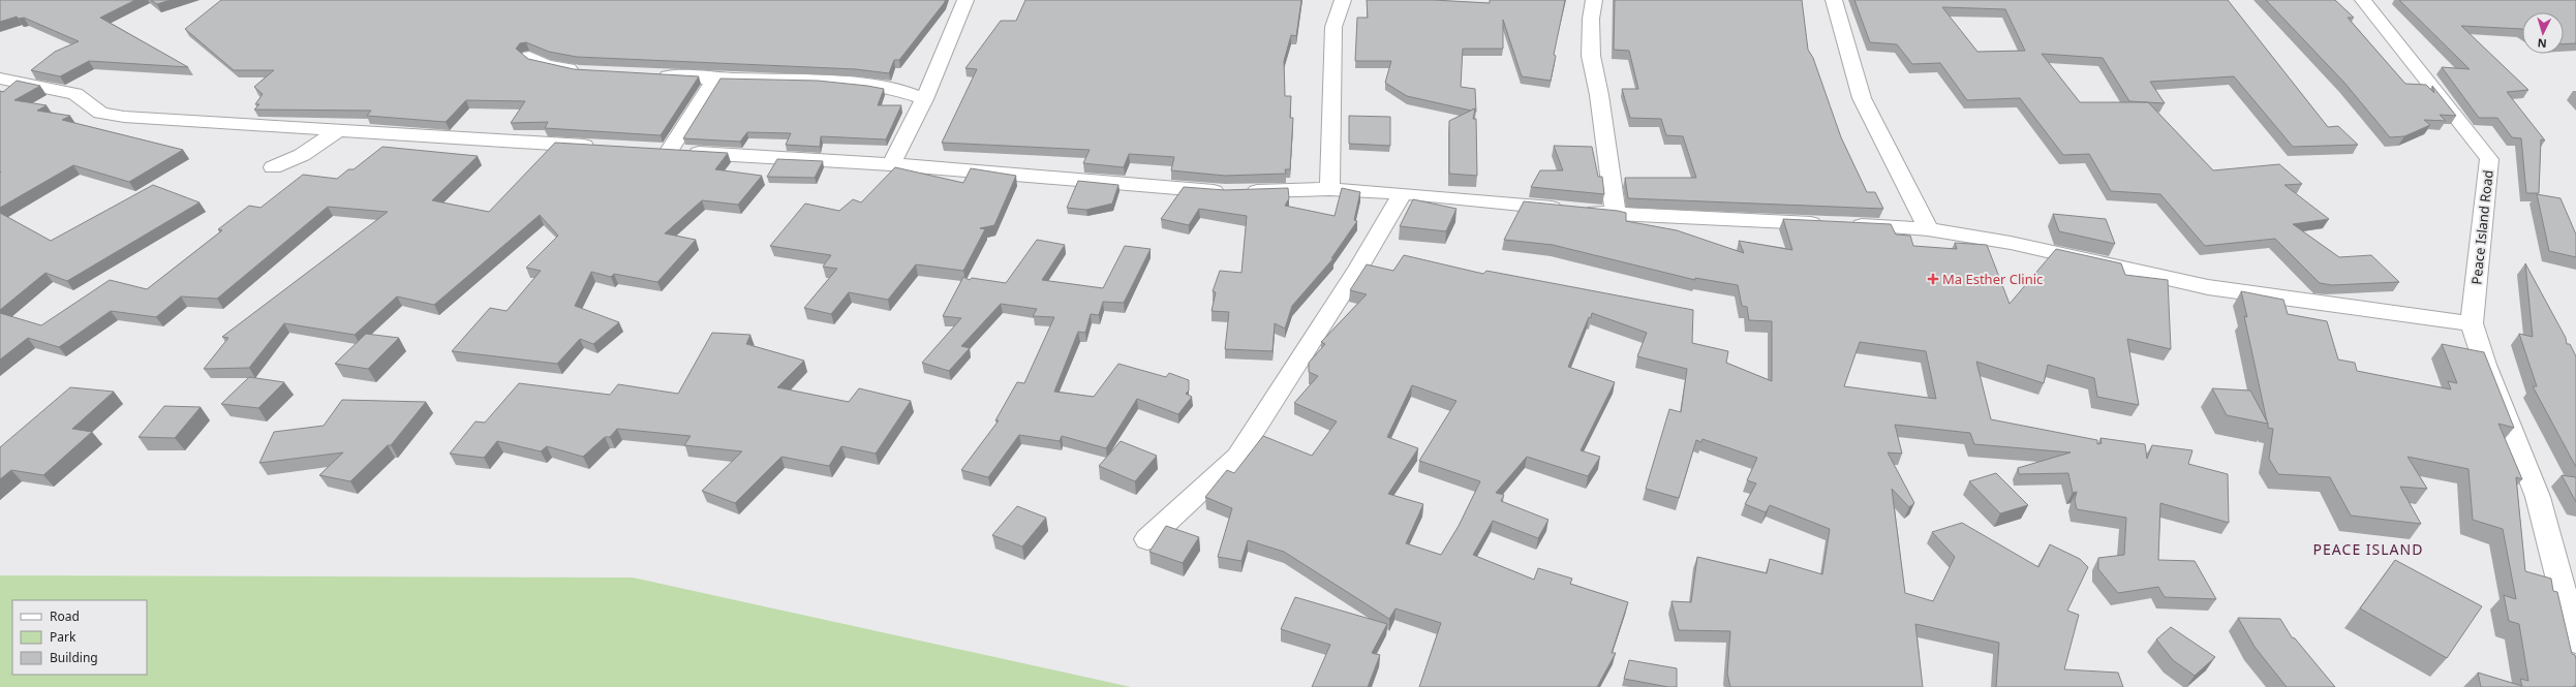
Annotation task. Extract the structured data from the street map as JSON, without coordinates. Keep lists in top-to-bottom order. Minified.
{"streets":{"street":["Peace Island Road"]},"districts":["PEACE ISLAND"],"places":{"health":["Ma Esther Clinic"]},"legend":["Road","Park","Building"],"north":"bottom"}
